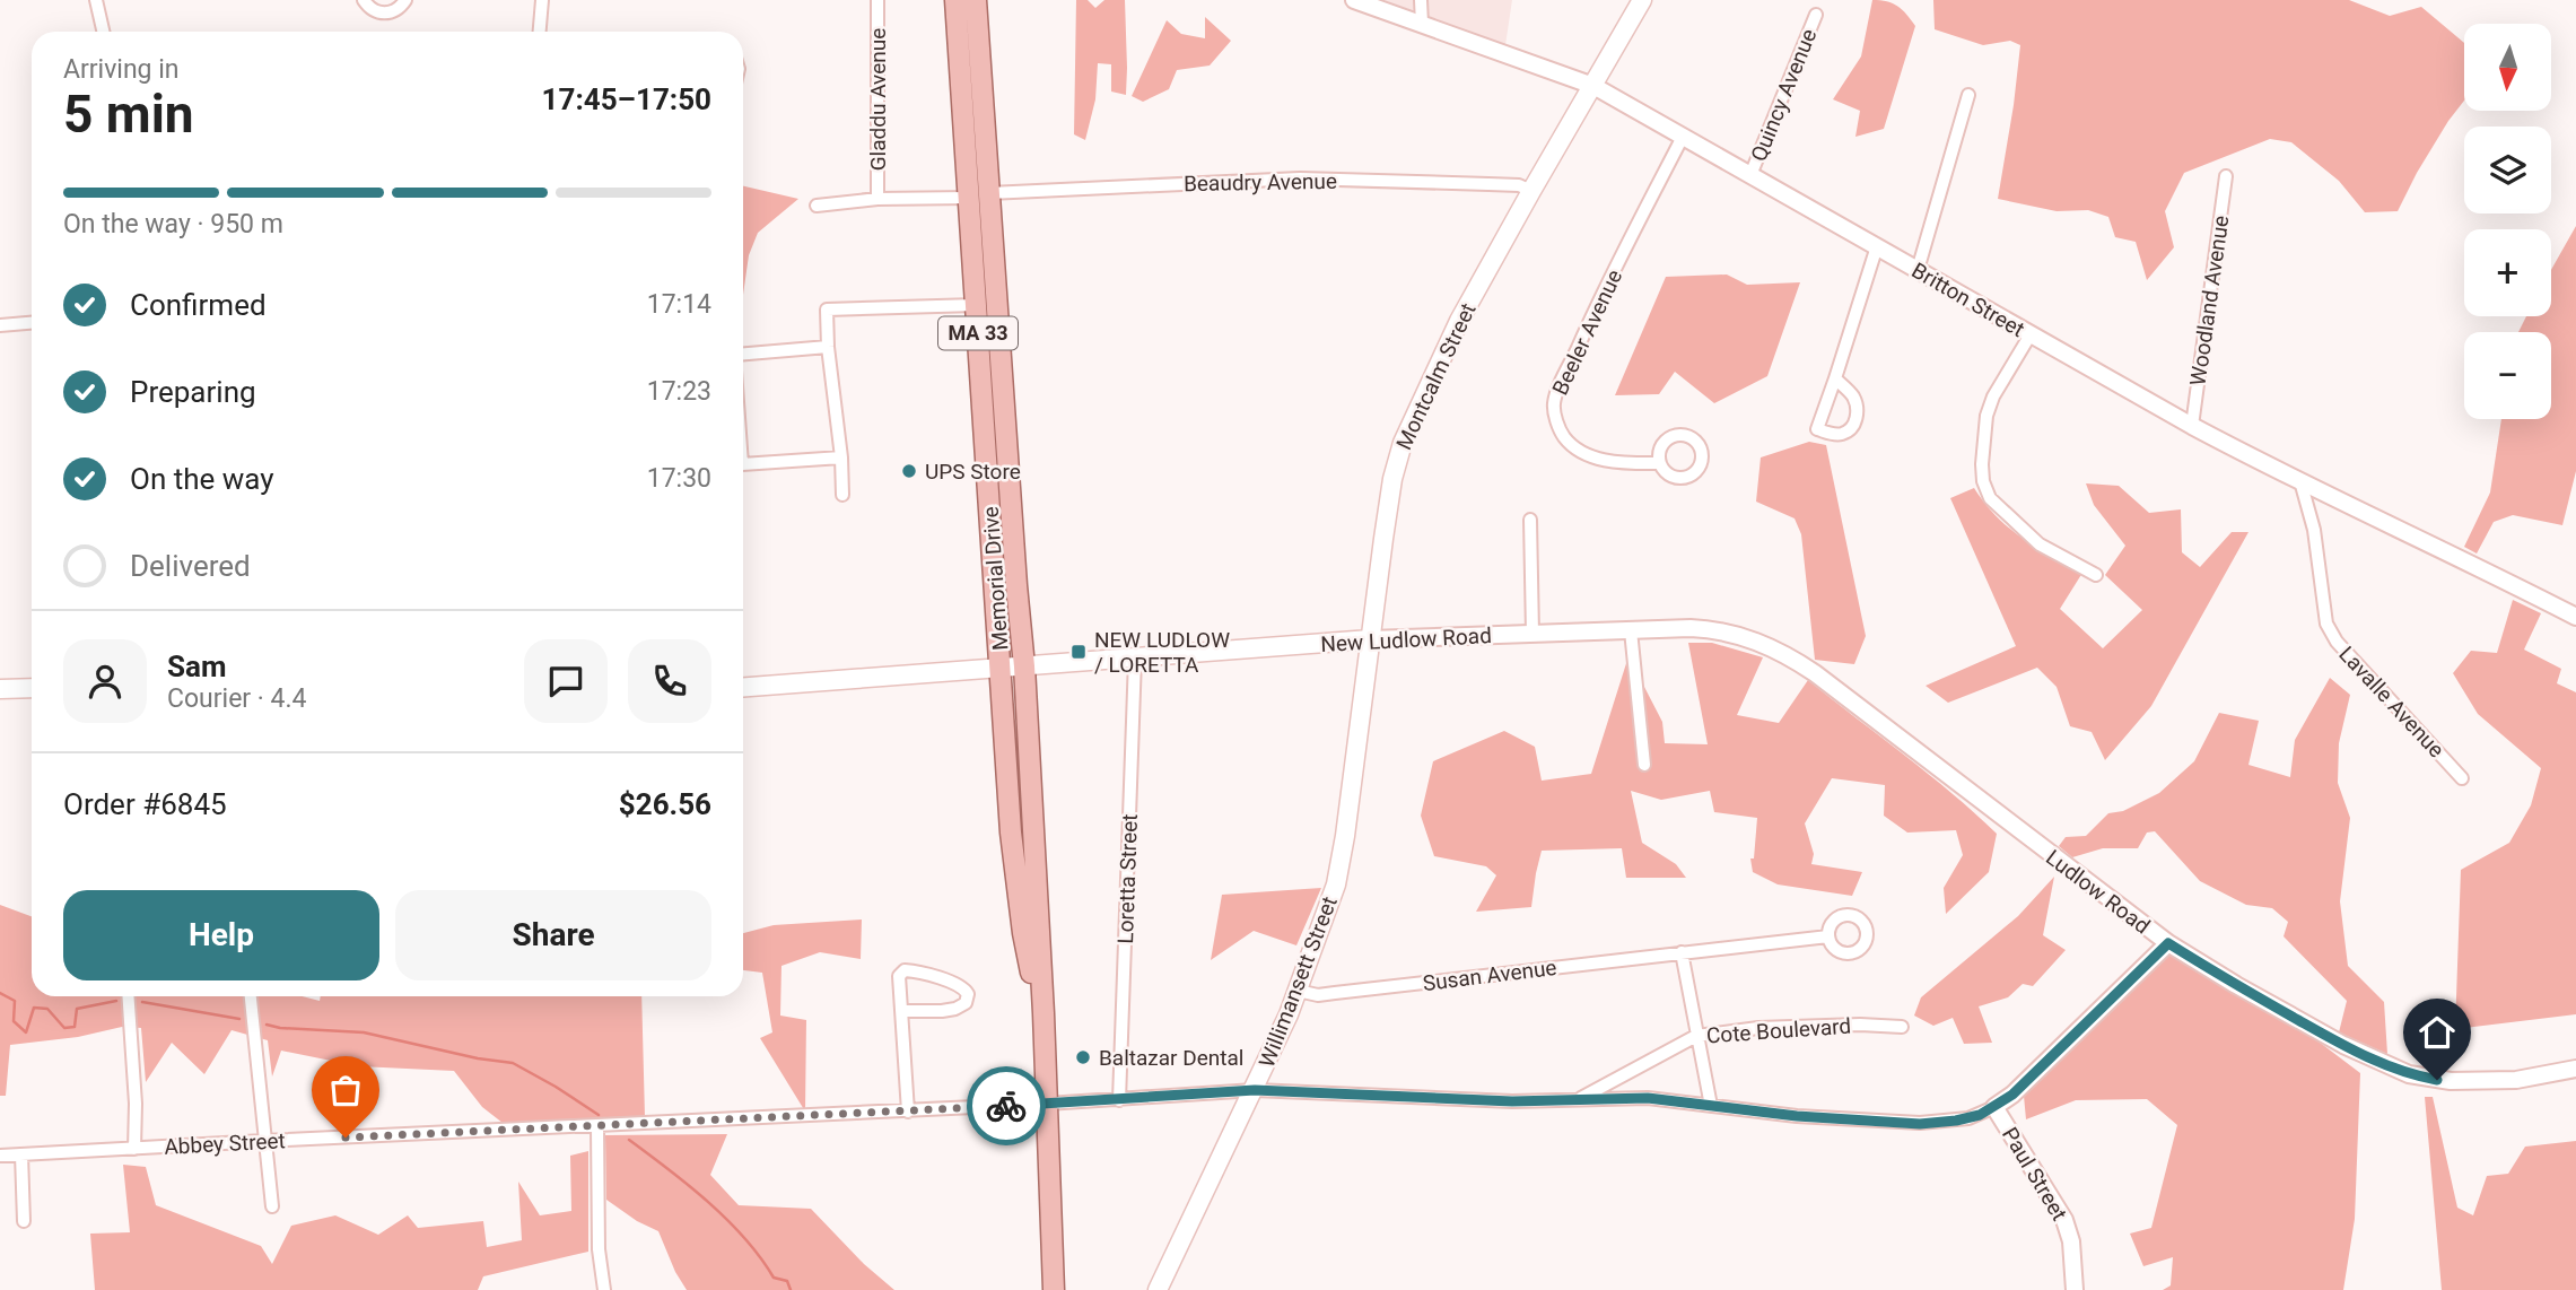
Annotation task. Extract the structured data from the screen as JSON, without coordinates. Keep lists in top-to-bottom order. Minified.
{"streets":{"main road":["MA 33","Montcalm Street","Memorial Drive","New Ludlow Road","Willimansett Street"],"street":["Quincy Avenue","Gladdu Avenue","Beaudry Avenue","Britton Street","Woodland Avenue","Beeler Avenue","Lavalle Avenue","Loretta Street","Ludlow Road","Susan Avenue","Cote Boulevard","Abbey Street","Paul Street"]},"crossings":[["Quincy Avenue","Britton Street"],["Beaudry Avenue","Montcalm Street"],["Beaudry Avenue","Memorial Drive"],["Britton Street","Woodland Avenue"],["Britton Street","Beeler Avenue"],["Britton Street","Montcalm Street"],["Britton Street","Lavalle Avenue"],["Montcalm Street","New Ludlow Road"],["Montcalm Street","Willimansett Street"],["Memorial Drive","New Ludlow Road"],["Memorial Drive","Abbey Street"],["New Ludlow Road","Loretta Street"],["New Ludlow Road","Ludlow Road"],["Loretta Street","Abbey Street"],["Susan Avenue","Willimansett Street"],["Willimansett Street","Abbey Street"],["Cote Boulevard","Abbey Street"],["Abbey Street","Paul Street"]],"places":{"other":["UPS Store","Baltazar Dental"],"transit":["NEW LUDLOW / LORETTA"]},"north":"bottom","page":{"map_buttons":["+","−"],"heading":["5 min","Arriving in","17:45–17:50"],"panel":["Sam","Courier · 4.4","Order #6845","$26.56"],"bar":"On the way · 950 m","list":[["Confirmed","17:14"],["Preparing","17:23"],["On the way","17:30"],"Delivered"],"buttons":["Help","Share"]}}
